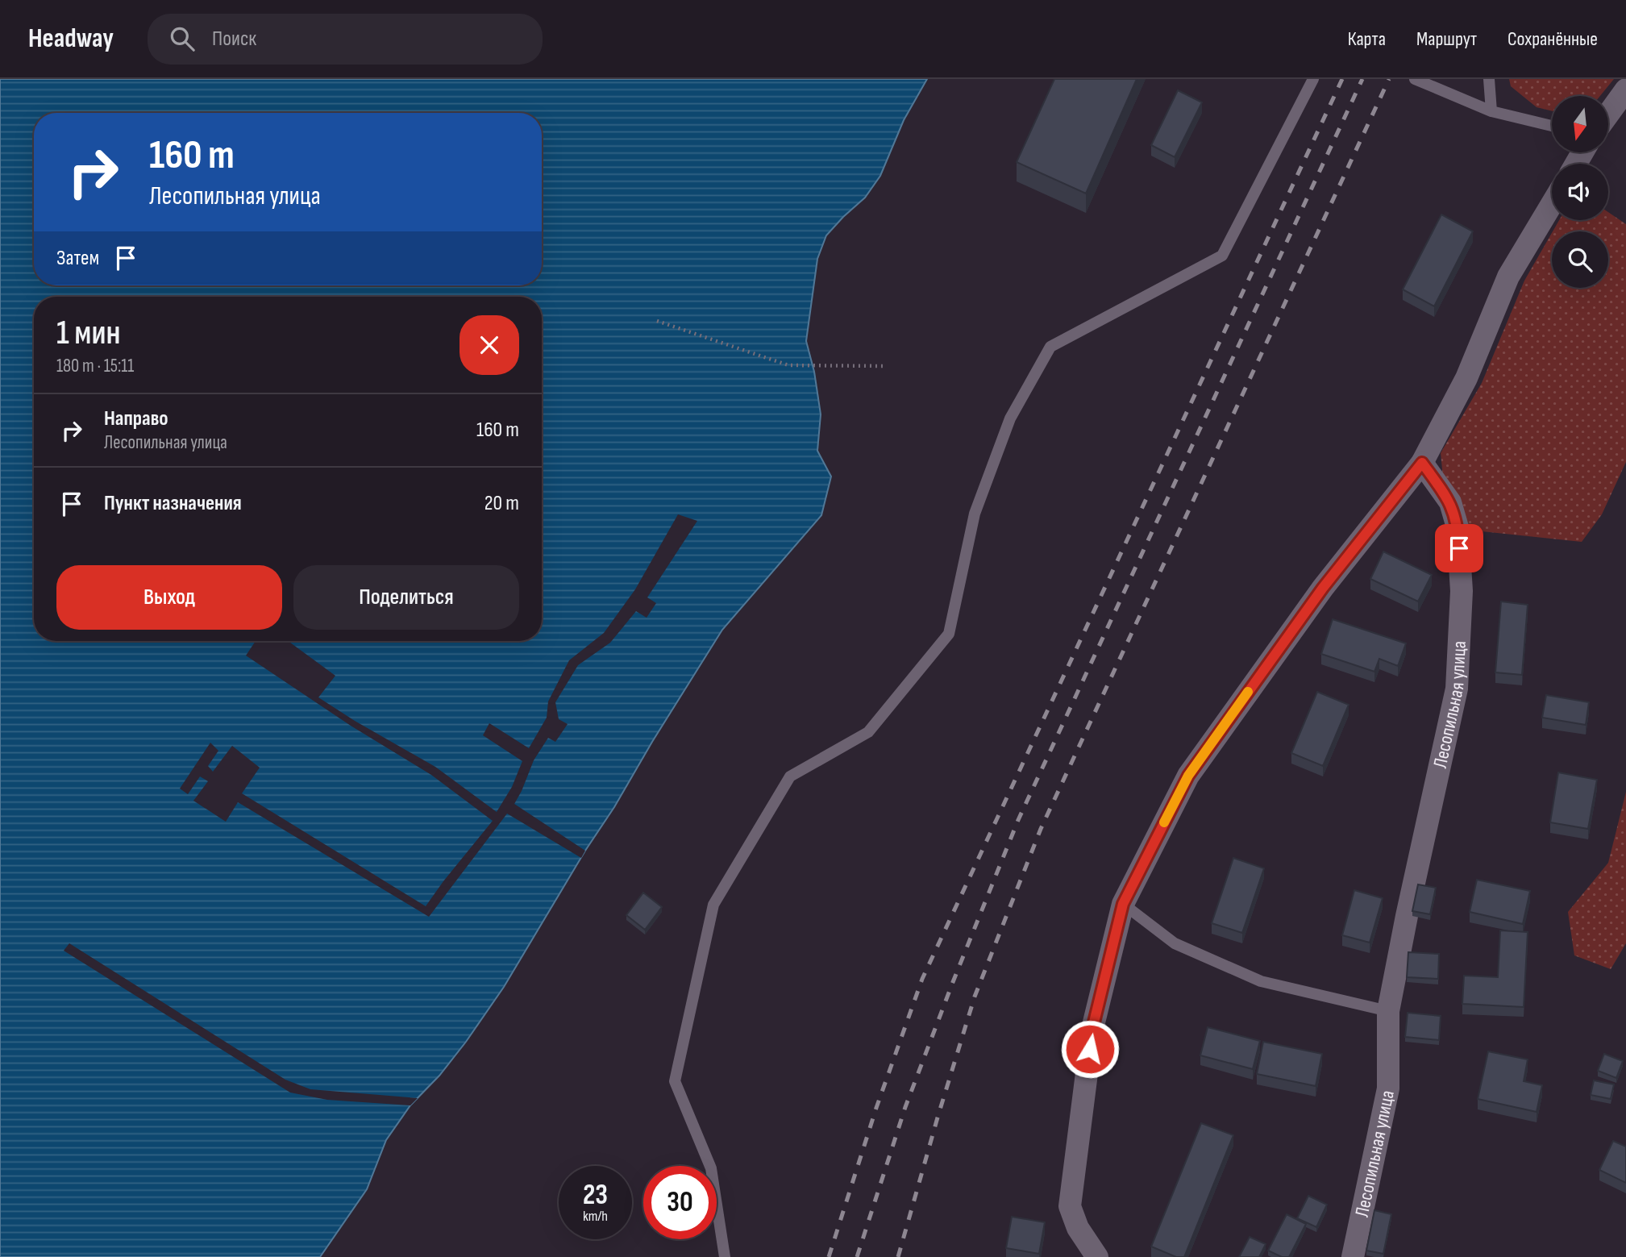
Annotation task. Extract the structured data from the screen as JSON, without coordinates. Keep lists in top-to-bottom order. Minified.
{"streets":{"street":["Лесопильная улица"]},"north":"bottom","page":{"header":"Headway","search":"Поиск","nav":["Карта","Маршрут","Сохранённые"],"turn":["160 m","Лесопильная улица"],"then":"Затем","heading":["1 мин","180 m · 15:11"],"list":[{"name":"Направо","note":"Лесопильная улица","value":"160 m"},{"name":"Пункт назначения","value":"20 m"}],"buttons":["Выход","Поделиться"],"speed":"23 km/h","limit":"30"}}
